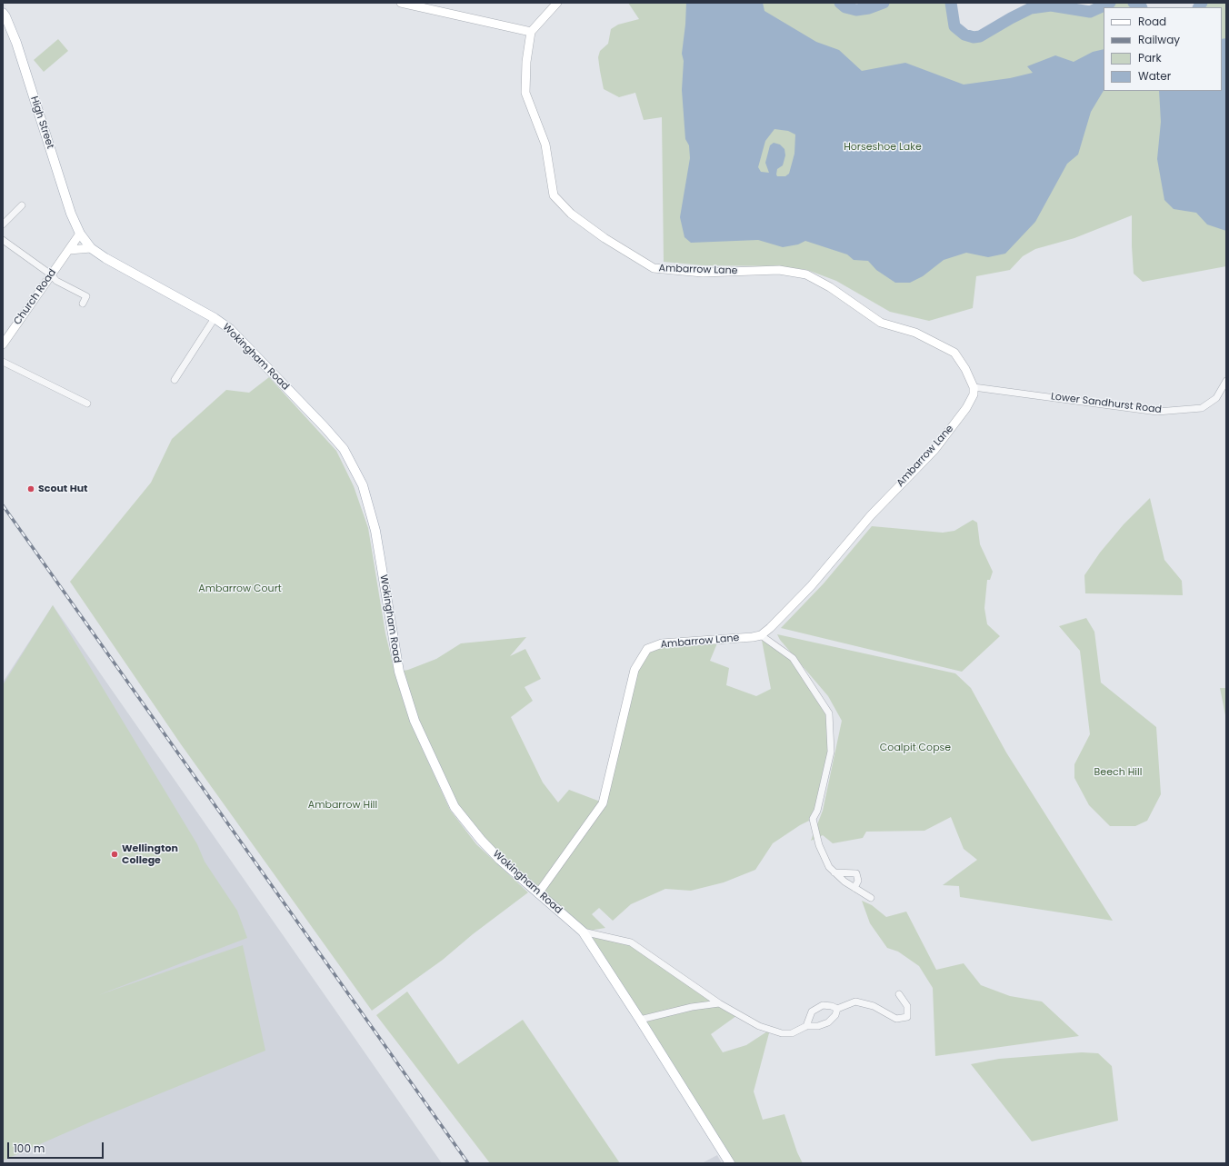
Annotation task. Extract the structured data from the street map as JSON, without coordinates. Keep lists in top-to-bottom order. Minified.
{"streets":{"main road":["High Street","Wokingham Road"],"street":["Ambarrow Lane","Church Road","Lower Sandhurst Road"]},"crossings":[["High Street","Church Road"],["High Street","Wokingham Road"],["Ambarrow Lane","Wokingham Road"],["Ambarrow Lane","Lower Sandhurst Road"],["Church Road","Wokingham Road"]],"parks":["Horseshoe Lake","Ambarrow Court","Coalpit Copse","Beech Hill","Ambarrow Hill"],"places":["Scout Hut","Wellington College"],"legend":["Road","Railway","Park","Water"],"scale_bar":"100 m"}
